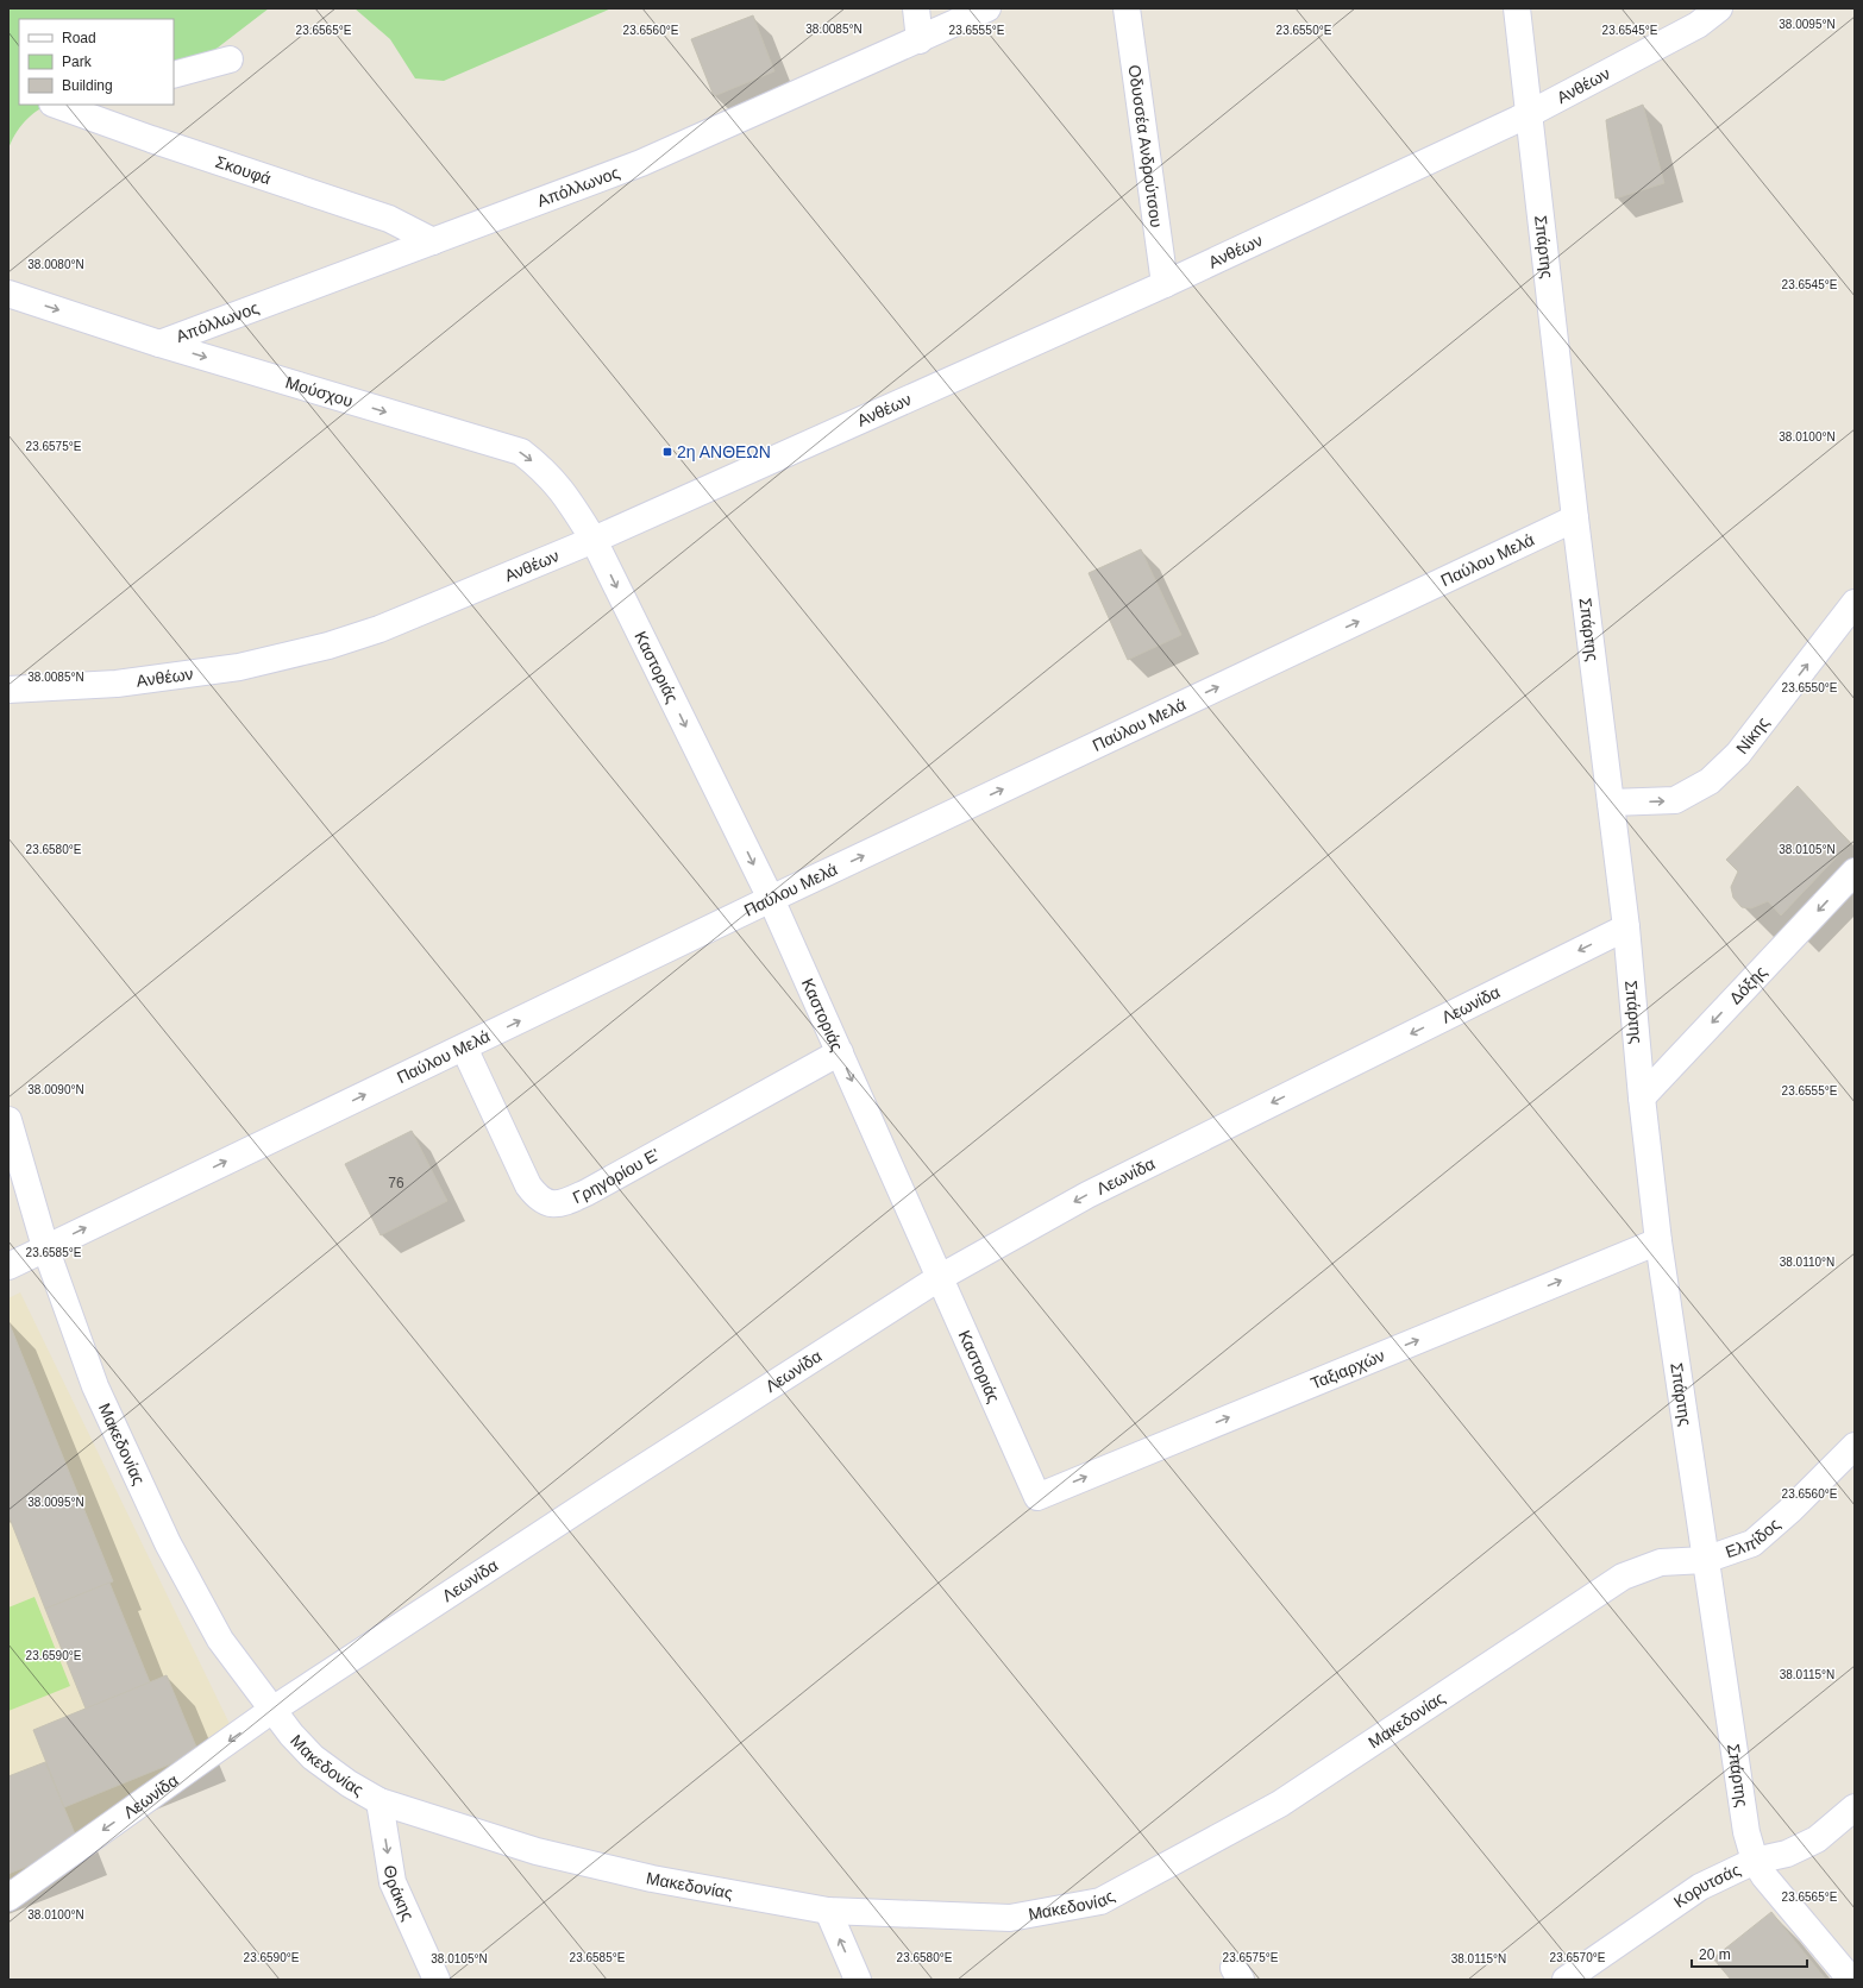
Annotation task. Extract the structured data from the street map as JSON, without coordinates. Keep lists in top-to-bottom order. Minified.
{"streets":{"street":["Ανθέων","Οδυσσέα Ανδρούτσου","Σκουφά","Απόλλωνος","Σπάρτης","Μούσχου","Παύλου Μελά","Καστοριάς","Νίκης","Δόξης","Λεωνίδα","Γρηγορίου Ε'","Ταξιαρχών","Μακεδονίας","Ελπίδος","Κορυτσάς","Θράκης"]},"crossings":[["Ανθέων","Οδυσσέα Ανδρούτσου"],["Ανθέων","Σπάρτης"],["Ανθέων","Μούσχου"],["Ανθέων","Καστοριάς"],["Σκουφά","Απόλλωνος"],["Απόλλωνος","Μούσχου"],["Σπάρτης","Παύλου Μελά"],["Σπάρτης","Νίκης"],["Σπάρτης","Δόξης"],["Σπάρτης","Λεωνίδα"],["Σπάρτης","Ταξιαρχών"],["Σπάρτης","Μακεδονίας"],["Σπάρτης","Ελπίδος"],["Σπάρτης","Κορυτσάς"],["Μούσχου","Καστοριάς"],["Παύλου Μελά","Καστοριάς"],["Παύλου Μελά","Γρηγορίου Ε'"],["Παύλου Μελά","Μακεδονίας"],["Καστοριάς","Λεωνίδα"],["Καστοριάς","Γρηγορίου Ε'"],["Καστοριάς","Ταξιαρχών"],["Λεωνίδα","Μακεδονίας"],["Μακεδονίας","Ελπίδος"],["Μακεδονίας","Θράκης"]],"one_way":["Μούσχου","Παύλου Μελά","Καστοριάς","Νίκης","Δόξης","Λεωνίδα","Ταξιαρχών","Θράκης"],"places":{"transit":["2η ΑΝΘΕΩΝ"]},"house_numbers":["76"],"legend":["Road","Park","Building"],"scale_bar":"20 m","coordinates":["38.0095°N","38.0085°N","23.6560°E","23.6550°E","23.6545°E","23.6565°E","23.6555°E","38.0080°N","38.0100°N","23.6575°E","23.6580°E","38.0105°N","38.0090°N","23.6585°E","38.0110°N","23.6590°E","38.0115°N","23.6570°E"]}
